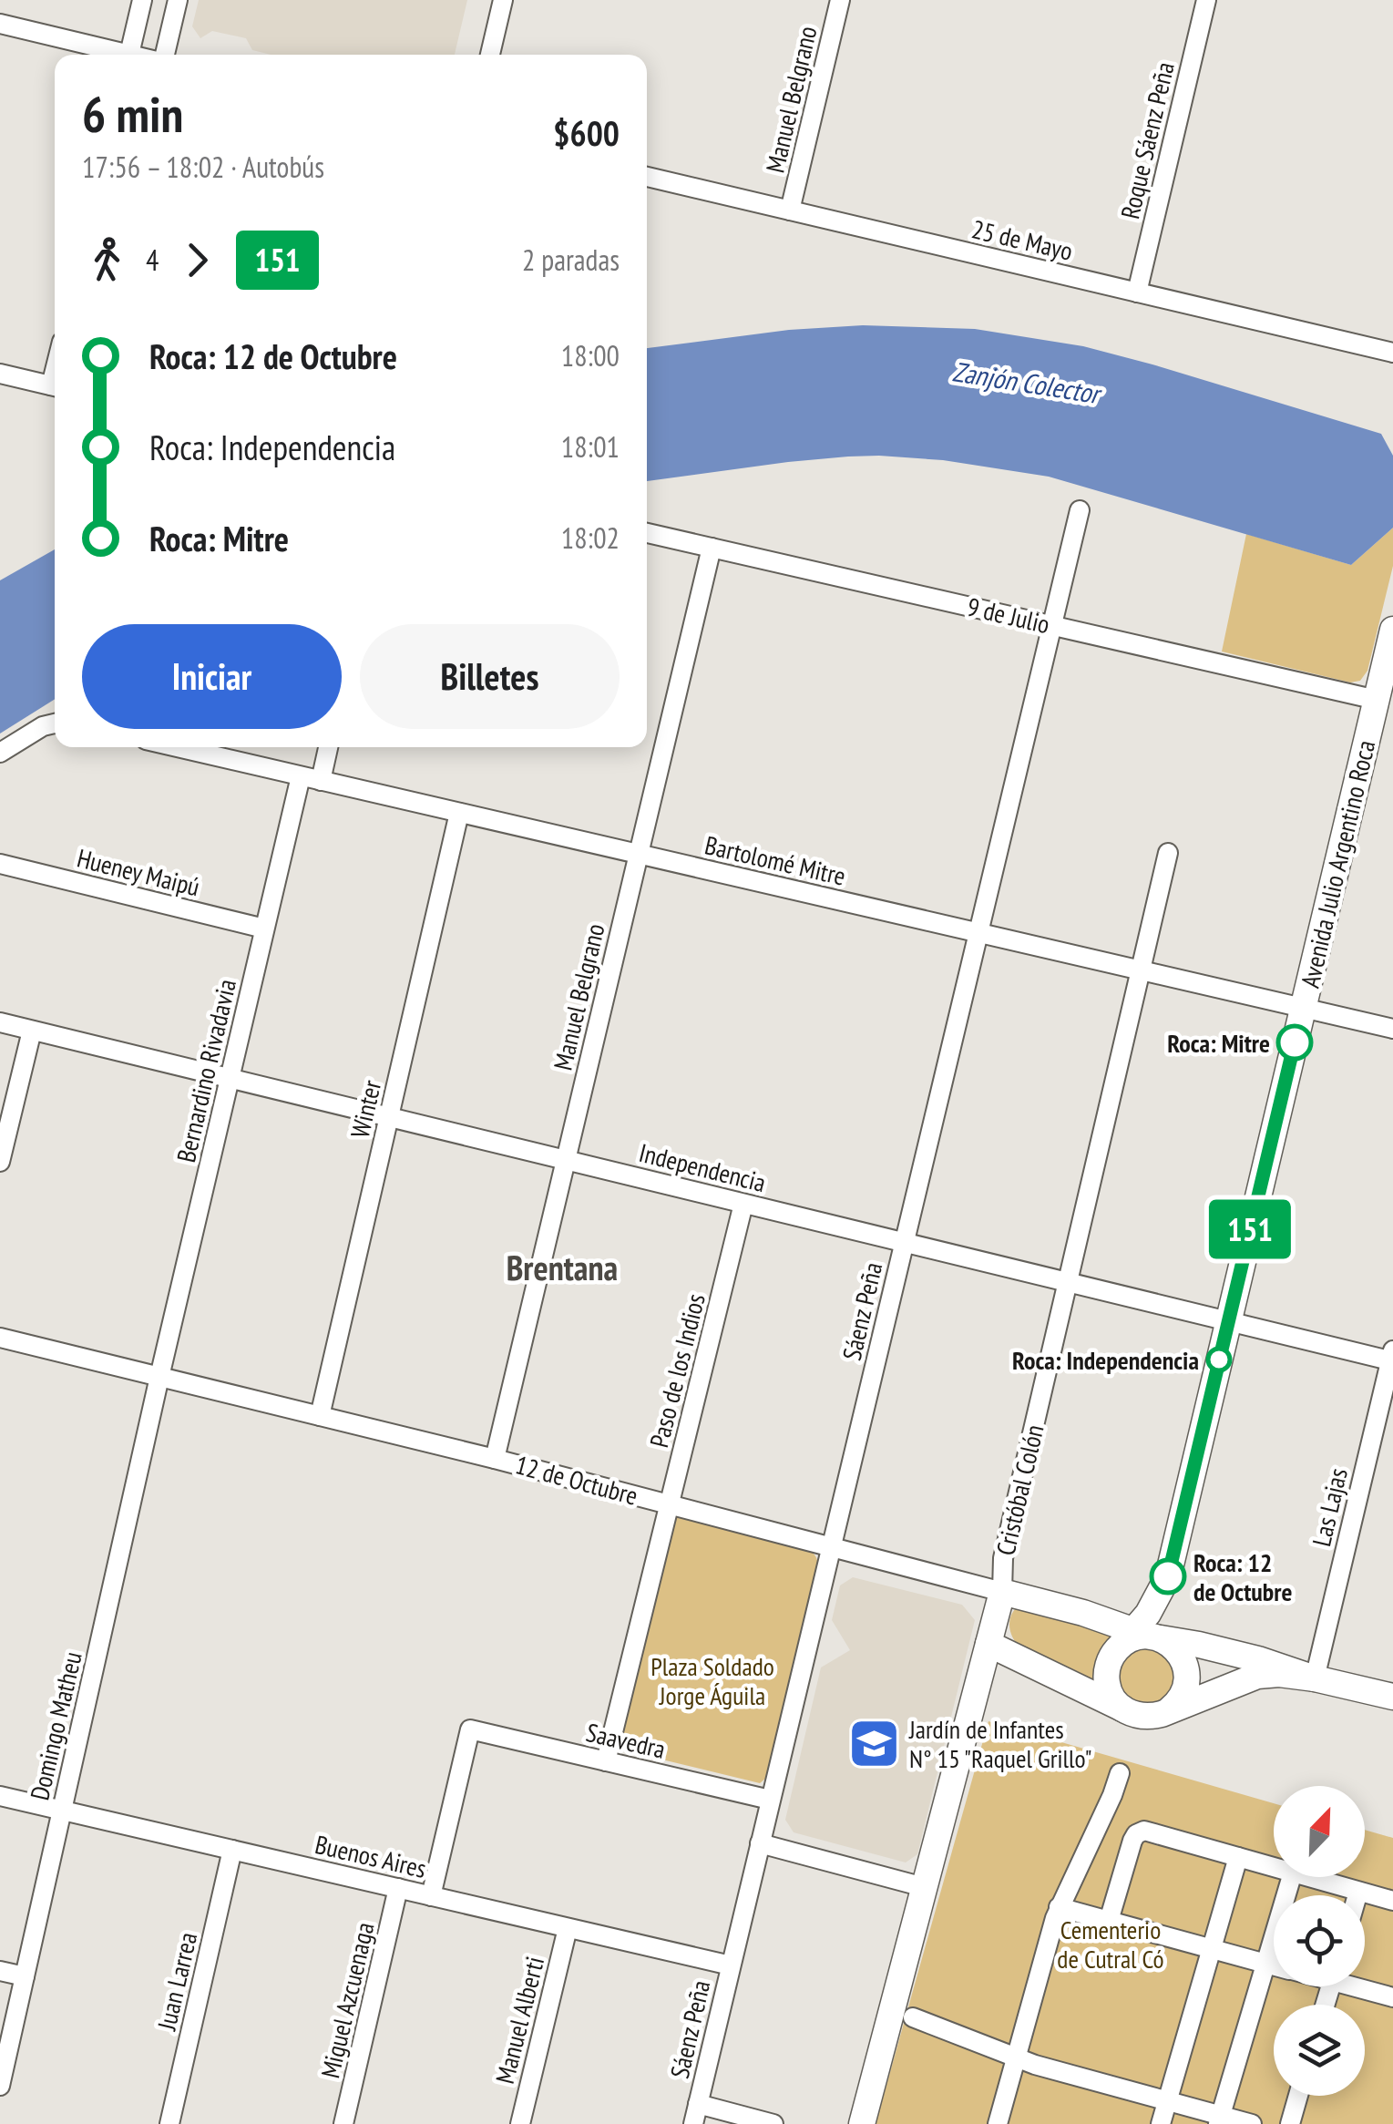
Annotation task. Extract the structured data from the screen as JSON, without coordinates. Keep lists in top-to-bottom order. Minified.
{"streets":{"main road":["Avenida Julio Argentino Roca","12 de Octubre","Cristóbal Colón"],"street":["Manuel Belgrano","Roque Sáenz Peña","25 de Mayo","9 de Julio","Bartolomé Mitre","Hueney Maipú","Bernardino Rivadavia","Winter","Independencia","Sáenz Peña","Paso de los Indios","Las Lajas","Domingo Matheu","Saavedra","Buenos Aires","Juan Larrea","Miguel Azcuenaga","Manuel Alberti"]},"crossings":[["Manuel Belgrano","25 de Mayo"],["Manuel Belgrano","9 de Julio"],["Manuel Belgrano","Bartolomé Mitre"],["Manuel Belgrano","Independencia"],["Manuel Belgrano","12 de Octubre"],["Roque Sáenz Peña","25 de Mayo"],["9 de Julio","Avenida Julio Argentino Roca"],["9 de Julio","Sáenz Peña"],["Bartolomé Mitre","Avenida Julio Argentino Roca"],["Bartolomé Mitre","Bernardino Rivadavia"],["Bartolomé Mitre","Winter"],["Bartolomé Mitre","Sáenz Peña"],["Bartolomé Mitre","Cristóbal Colón"],["Avenida Julio Argentino Roca","Independencia"],["Avenida Julio Argentino Roca","12 de Octubre"],["Hueney Maipú","Bernardino Rivadavia"],["Bernardino Rivadavia","Independencia"],["Bernardino Rivadavia","12 de Octubre"],["Bernardino Rivadavia","Domingo Matheu"],["Winter","Independencia"],["Winter","12 de Octubre"],["Independencia","Sáenz Peña"],["Independencia","Paso de los Indios"],["Independencia","Cristóbal Colón"],["Independencia","Las Lajas"],["Sáenz Peña","12 de Octubre"],["Sáenz Peña","Saavedra"],["Sáenz Peña","Buenos Aires"],["Paso de los Indios","12 de Octubre"],["Paso de los Indios","Saavedra"],["12 de Octubre","Cristóbal Colón"],["12 de Octubre","Las Lajas"],["12 de Octubre","Domingo Matheu"],["Domingo Matheu","Buenos Aires"],["Saavedra","Buenos Aires"],["Buenos Aires","Juan Larrea"],["Buenos Aires","Miguel Azcuenaga"],["Buenos Aires","Manuel Alberti"]],"districts":["Brentana"],"water":["Zanjón Colector"],"parks":["Plaza Soldado Jorge Águila","Cementerio de Cutral Có"],"places":{"other":["Roca: Mitre","Roca: Independencia","Roca: 12 de Octubre"],"school or university":["Jardín de Infantes N° 15 \"Raquel Grillo\""]},"lines":["bus line 151"],"north":"top right","page":{"on_map":"151","heading":["6 min","17:56 – 18:02 · Autobús","$600"],"legs":["4","151","2 paradas"],"list":[{"name":"Roca: 12 de Octubre","value":"18:00"},{"name":"Roca: Independencia","value":"18:01"},{"name":"Roca: Mitre","value":"18:02"}],"buttons":["Iniciar","Billetes"]}}
